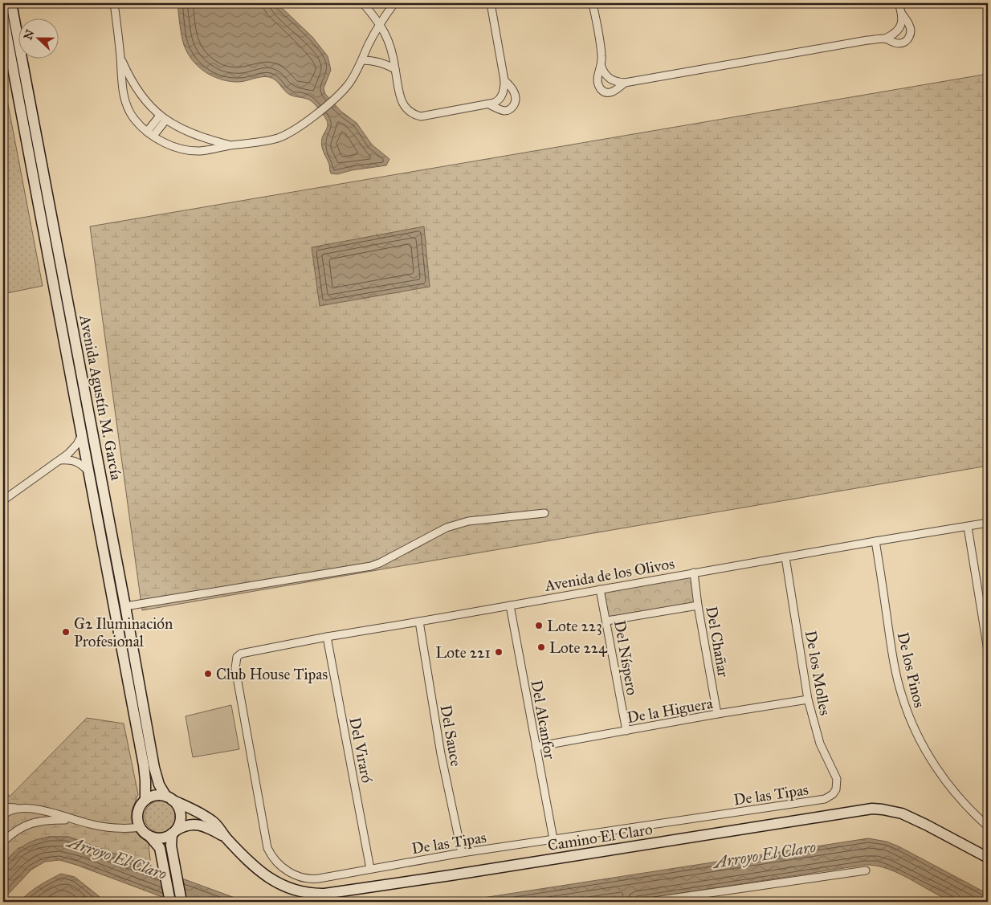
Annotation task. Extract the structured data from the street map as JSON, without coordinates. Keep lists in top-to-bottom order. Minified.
{"streets":{"main road":["Avenida Agustín M. García","Camino El Claro"],"street":["Avenida de los Olivos","Del Chañar","Del Níspero","De los Pinos","De los Molles","De la Higuera","Del Alcanfor","Del Sauce","Del Viraró","De las Tipas"]},"crossings":[["Avenida Agustín M. García","Camino El Claro"],["Avenida de los Olivos","Del Chañar"],["Avenida de los Olivos","Del Níspero"],["Avenida de los Olivos","De los Pinos"],["Avenida de los Olivos","De los Molles"],["Avenida de los Olivos","Del Alcanfor"],["Avenida de los Olivos","Del Sauce"],["Avenida de los Olivos","Del Viraró"],["Avenida de los Olivos","De las Tipas"],["Del Chañar","De la Higuera"],["Del Níspero","De la Higuera"],["De los Molles","De la Higuera"],["De los Molles","De las Tipas"],["De la Higuera","Del Alcanfor"],["Del Alcanfor","De las Tipas"],["Del Sauce","De las Tipas"],["Del Viraró","De las Tipas"]],"water":["Arroyo El Claro"],"places":["Lote 223","G2 Iluminación Profesional","Lote 224","Lote 221","Club House Tipas"],"north":"left"}
